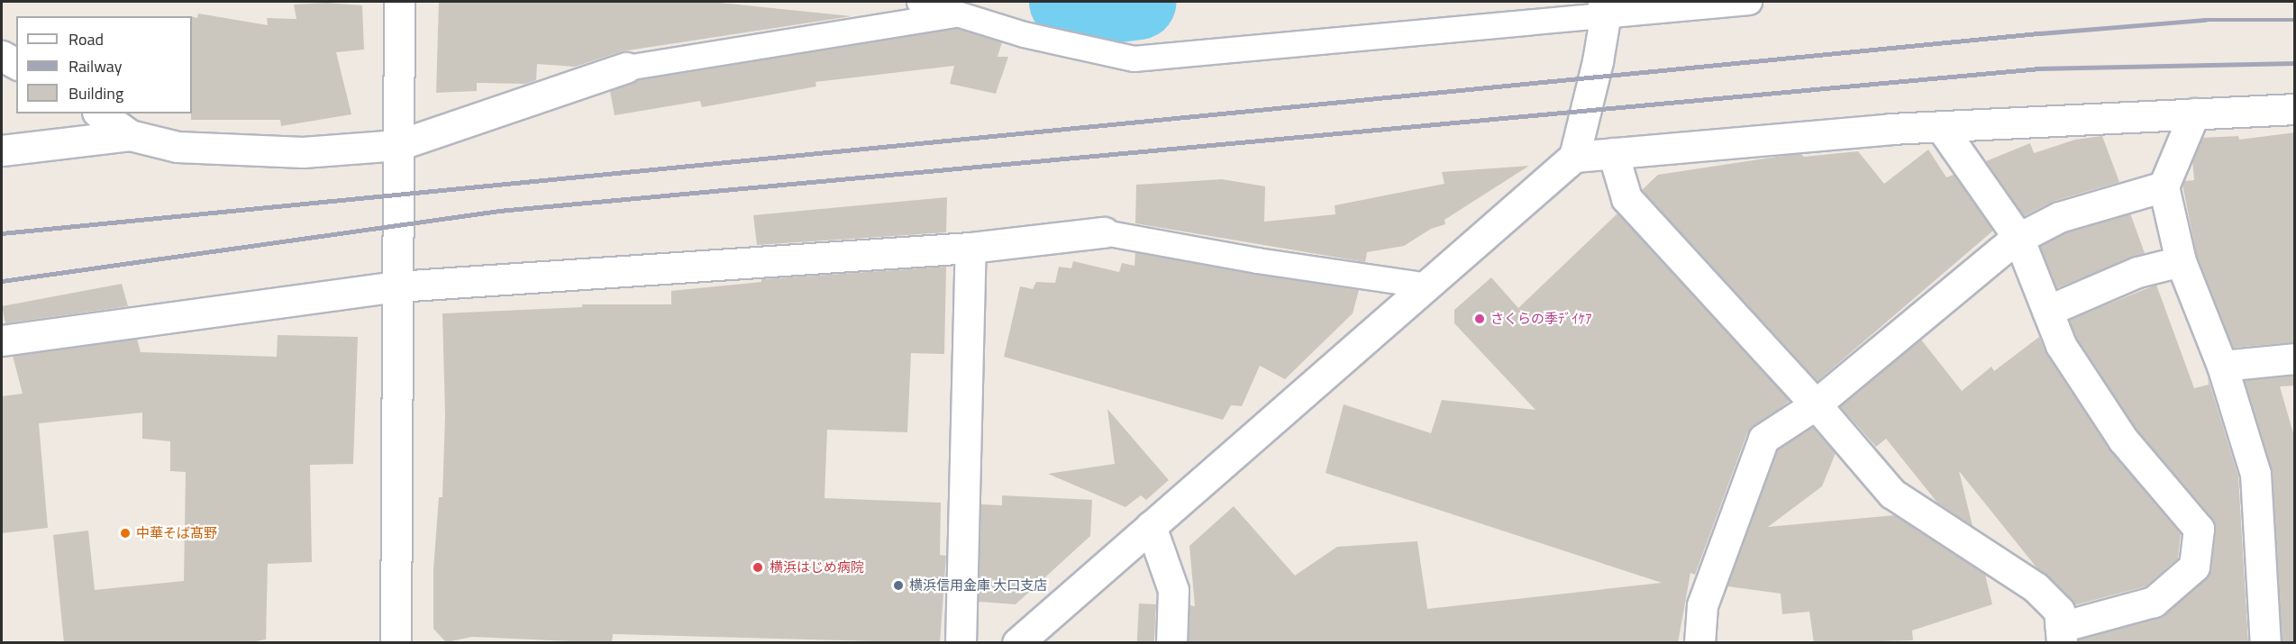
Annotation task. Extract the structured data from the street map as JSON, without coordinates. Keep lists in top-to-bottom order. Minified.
{"places":["さくらの季ﾃﾞｲｹｱ","中華そば髙野","横浜はじめ病院","横浜信用金庫 大口支店"],"legend":["Road","Railway","Building"]}
